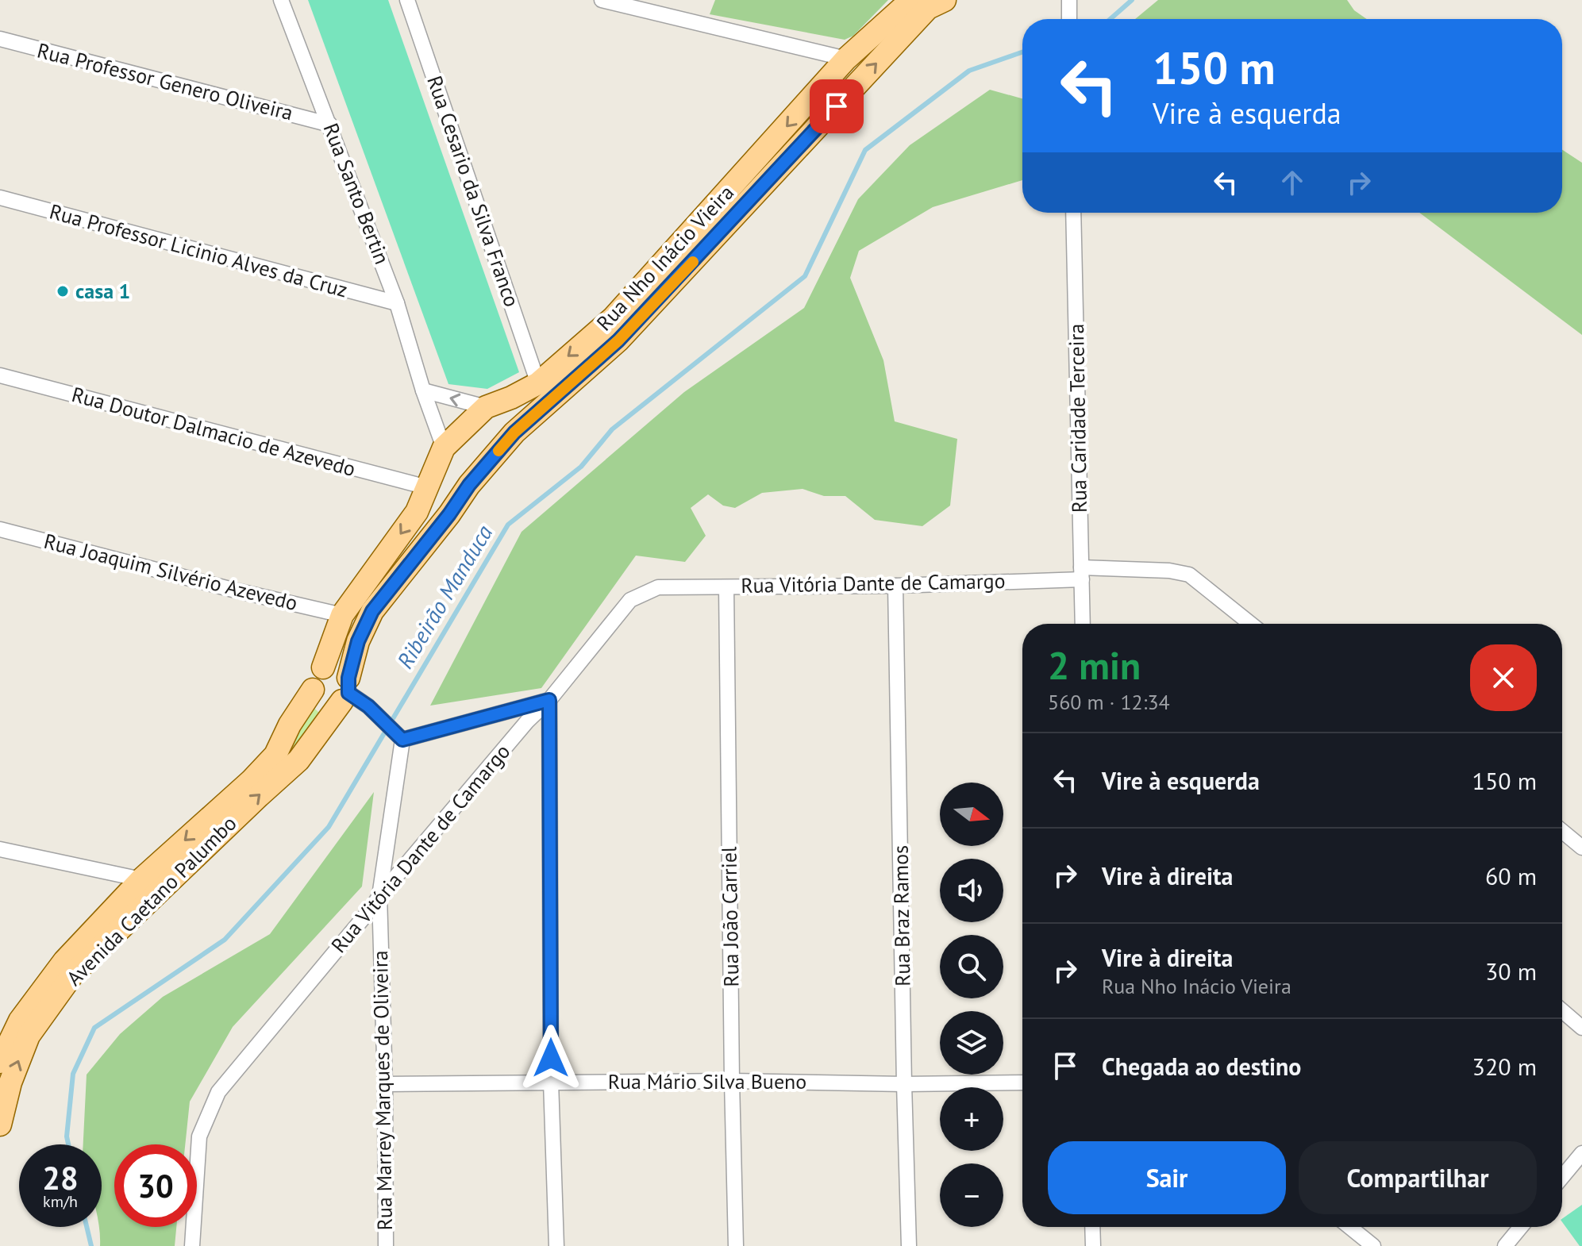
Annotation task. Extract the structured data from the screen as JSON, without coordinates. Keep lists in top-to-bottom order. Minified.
{"streets":{"main road":["Rua Nho Inácio Vieira","Avenida Caetano Palumbo"],"street":["Rua Professor Genero Oliveira","Rua Cesario da Silva Franco","Rua Santo Bertin","Rua Professor Licinio Alves da Cruz","Rua Caridade Terceira","Rua Doutor Dalmacio de Azevedo","Rua Joaquim Silvério Azevedo","Rua Vitória Dante de Camargo","Rua Braz Ramos","Rua João Carriel","Rua Mário Silva Bueno","Rua Marrey Marques de Oliveira"]},"crossings":[["Rua Professor Genero Oliveira","Rua Santo Bertin"],["Rua Cesario da Silva Franco","Rua Nho Inácio Vieira"],["Rua Santo Bertin","Rua Professor Licinio Alves da Cruz"],["Rua Santo Bertin","Rua Nho Inácio Vieira"],["Rua Nho Inácio Vieira","Rua Doutor Dalmacio de Azevedo"],["Rua Nho Inácio Vieira","Rua Joaquim Silvério Azevedo"],["Rua Nho Inácio Vieira","Avenida Caetano Palumbo"],["Rua Caridade Terceira","Rua Vitória Dante de Camargo"],["Rua Vitória Dante de Camargo","Rua Braz Ramos"],["Rua Vitória Dante de Camargo","Rua João Carriel"],["Rua Vitória Dante de Camargo","Rua Marrey Marques de Oliveira"],["Rua Braz Ramos","Rua Mário Silva Bueno"],["Rua João Carriel","Rua Mário Silva Bueno"],["Rua Mário Silva Bueno","Rua Marrey Marques de Oliveira"]],"water":["Ribeirão Manduca"],"places":["casa 1"],"north":"right","page":{"turn":["150 m","Vire à esquerda"],"heading":["2 min","560 m · 12:34"],"list":[{"name":"Vire à esquerda","value":"150 m"},{"name":"Vire à direita","value":"60 m"},{"name":"Vire à direita","note":"Rua Nho Inácio Vieira","value":"30 m"},{"name":"Chegada ao destino","value":"320 m"}],"map_buttons":["+","−"],"buttons":["Sair","Compartilhar"],"speed":"28 km/h","limit":"30"}}
